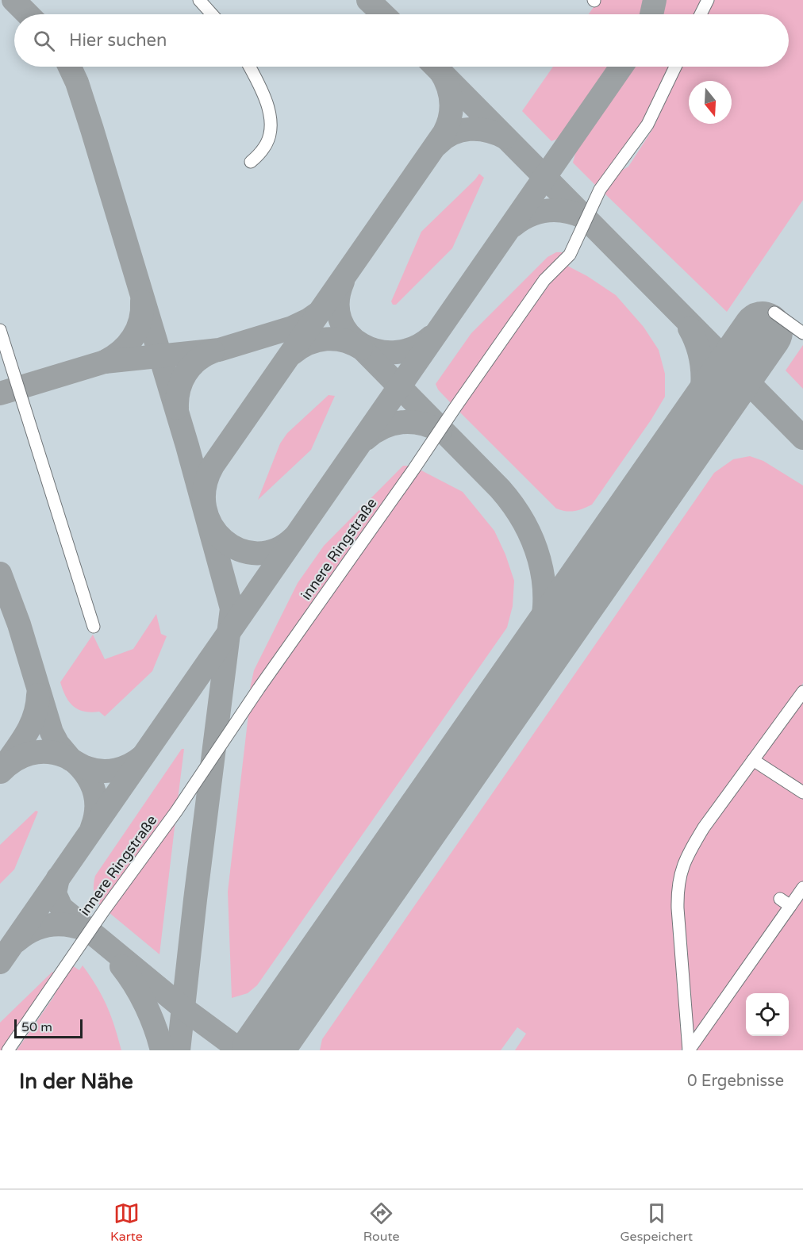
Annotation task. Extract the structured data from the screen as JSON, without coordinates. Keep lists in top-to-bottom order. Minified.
{"streets":{"lane":["innere Ringstraße"]},"scale_bar":"50 m","north":"bottom","page":{"search":"Hier suchen","scale":"50 m","heading":["In der Nähe","0 Ergebnisse"],"nav":["Karte","Route","Gespeichert"]}}
